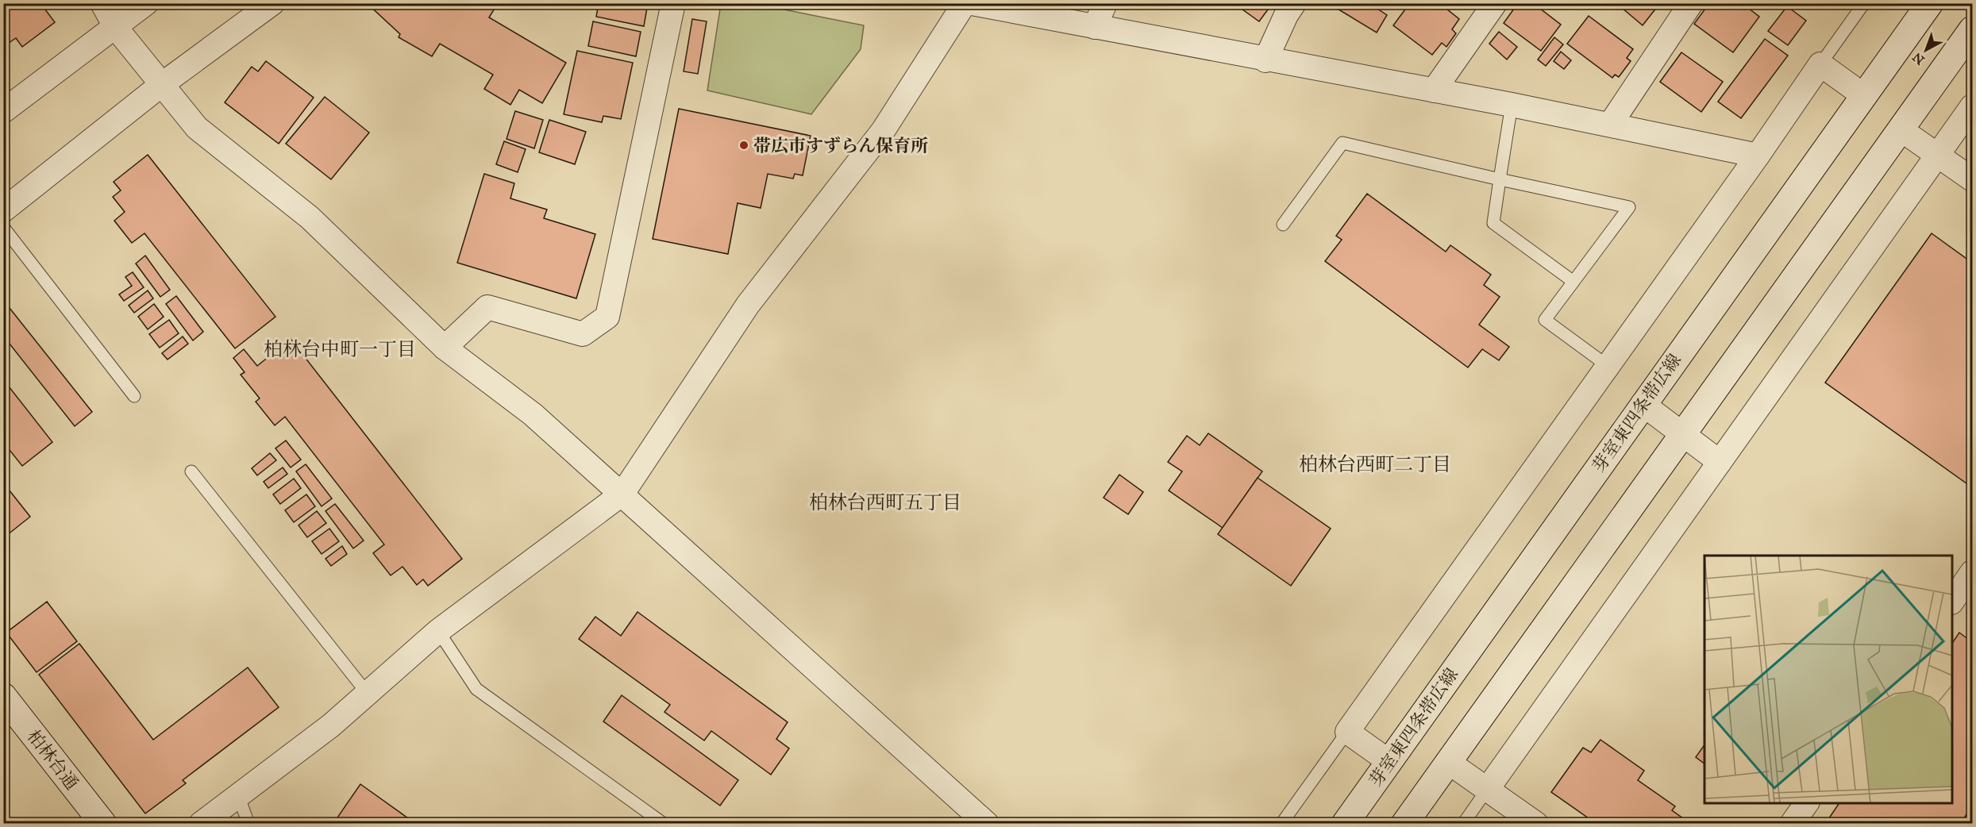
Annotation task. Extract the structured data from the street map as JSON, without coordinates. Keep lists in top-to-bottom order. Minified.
{"streets":{"main road":["芽室東四条帯広線","柏林台通"]},"districts":["柏林台中町一丁目","柏林台西町二丁目","柏林台西町五丁目"],"places":["帯広市すずらん保育所"],"north":"bottom left"}
